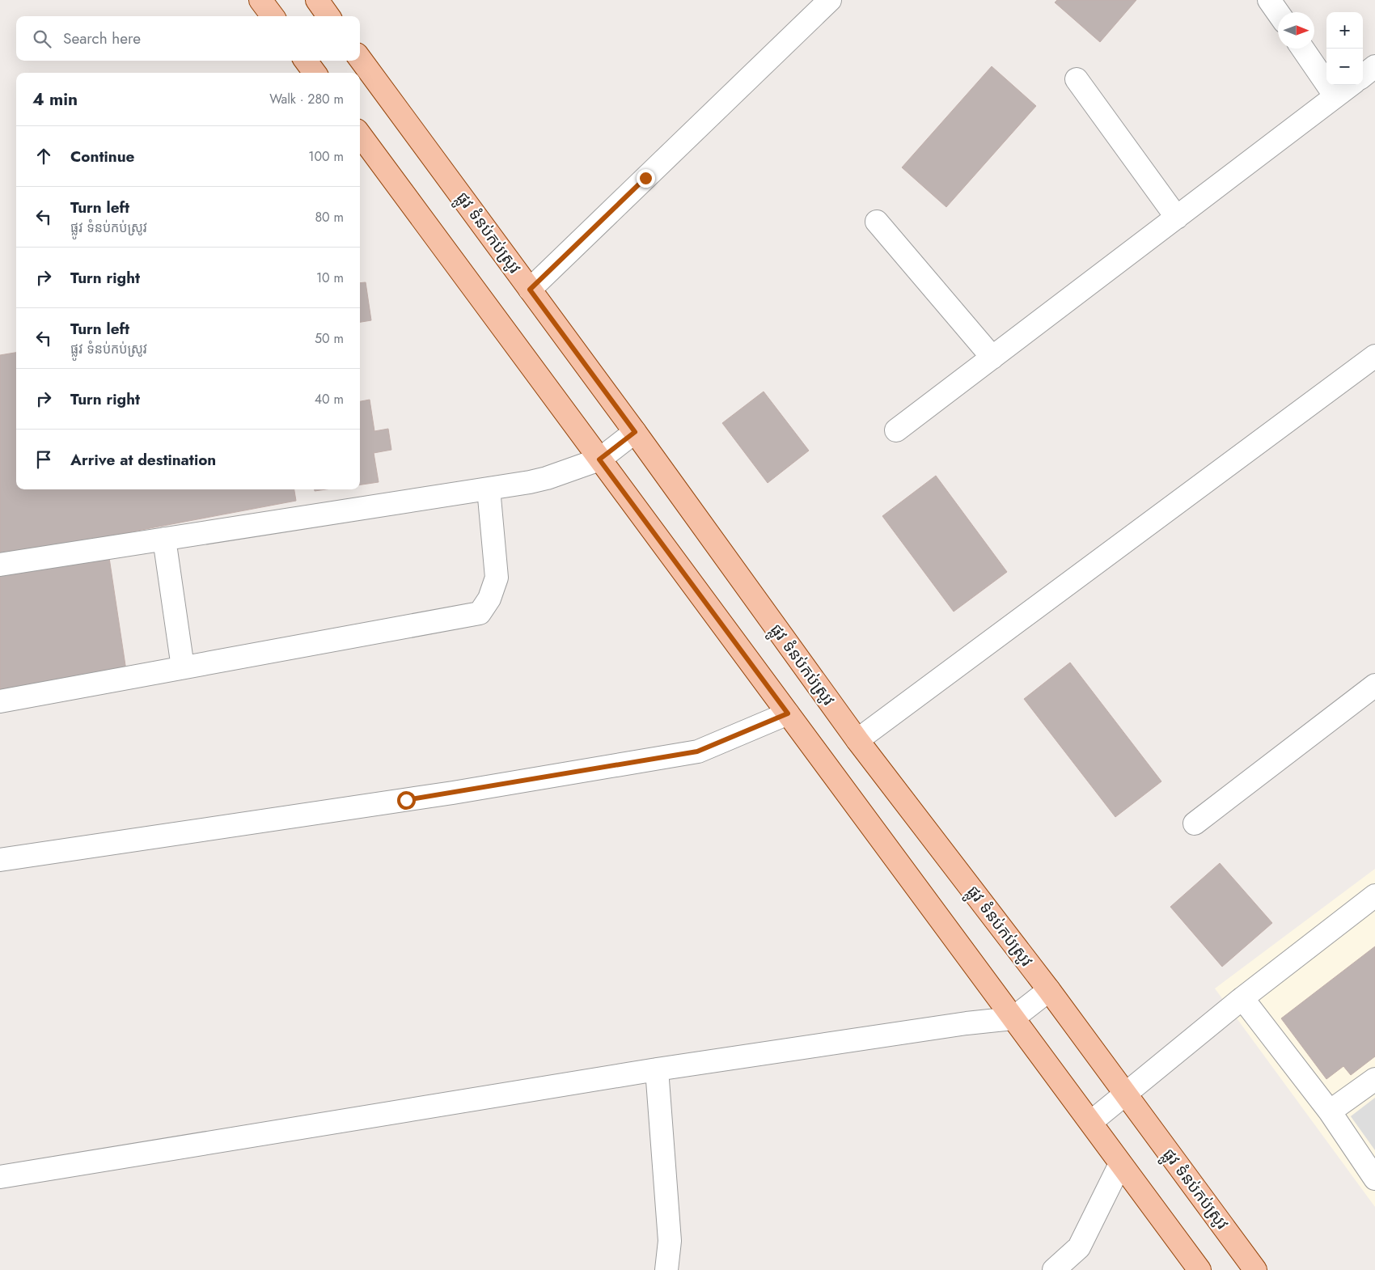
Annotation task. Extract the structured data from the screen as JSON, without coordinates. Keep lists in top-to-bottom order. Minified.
{"streets":{"main road":["ផ្លូវ ទំនប់កប់ស្រូវ"]},"north":"right","page":{"map_buttons":["+","−"],"search":"Search here","heading":["4 min","Walk · 280 m"],"list":[["Continue","100 m"],["Turn left","ផ្លូវ ទំនប់កប់ស្រូវ","80 m"],["Turn right","10 m"],["Turn left","ផ្លូវ ទំនប់កប់ស្រូវ","50 m"],["Turn right","40 m"],"Arrive at destination"]}}
